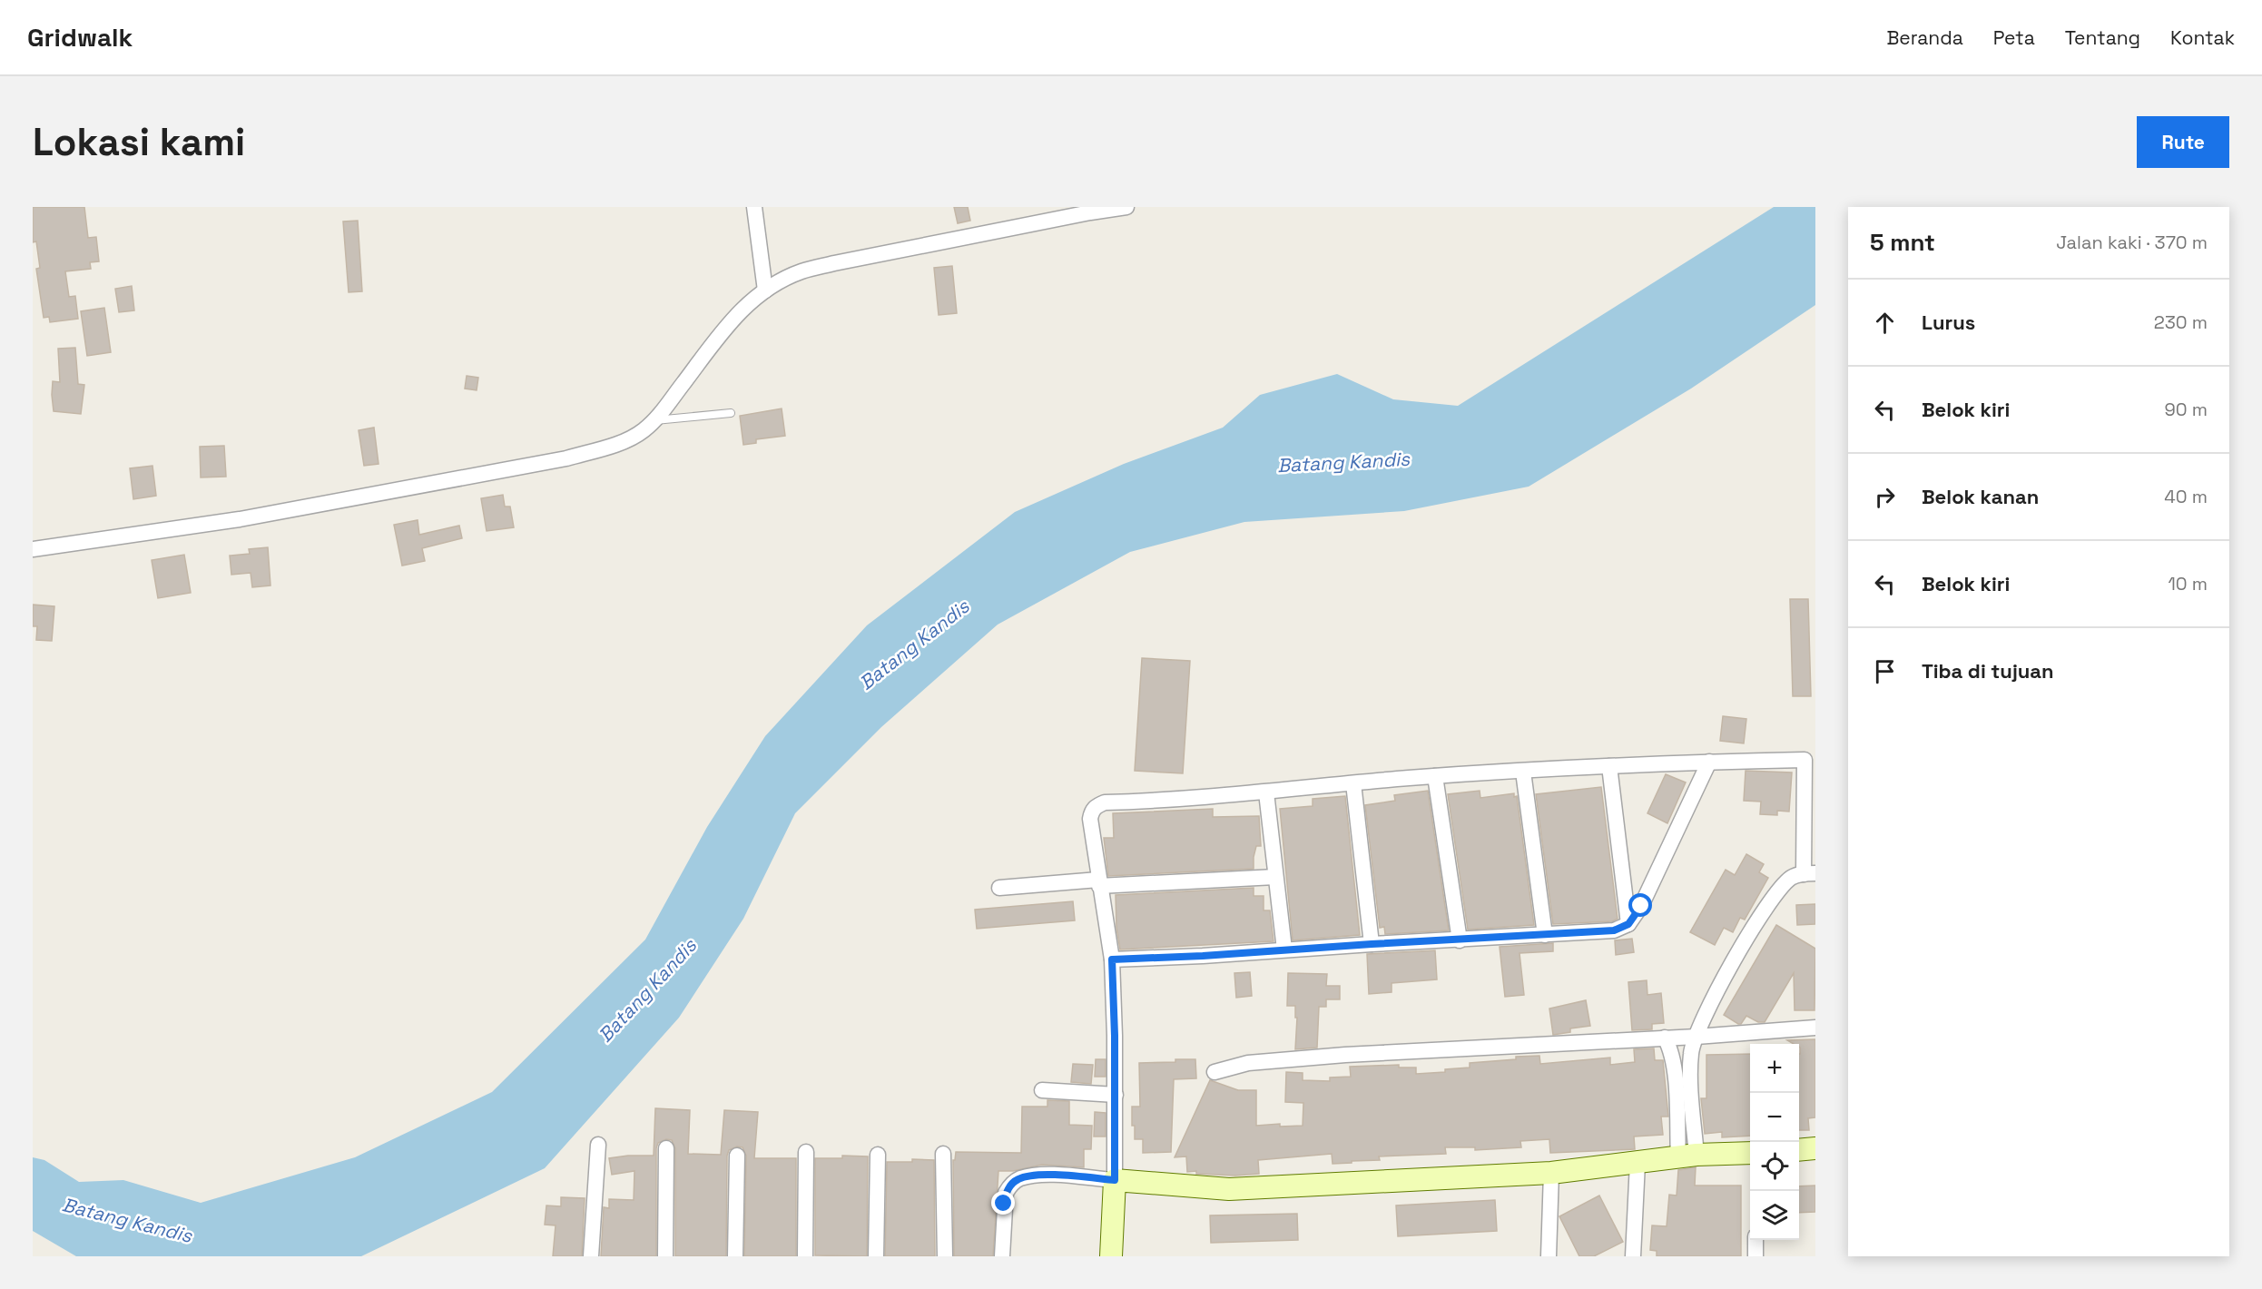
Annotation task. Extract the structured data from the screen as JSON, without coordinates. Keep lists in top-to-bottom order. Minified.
{"water":["Batang Kandis"],"page":{"header":"Gridwalk","nav":["Beranda","Peta","Tentang","Kontak"],"buttons":"Rute","title":"Lokasi kami","heading":["5 mnt","Jalan kaki · 370 m"],"list":[["Lurus","230 m"],["Belok kiri","90 m"],["Belok kanan","40 m"],["Belok kiri","10 m"],"Tiba di tujuan"],"map_buttons":["+","−"]}}
